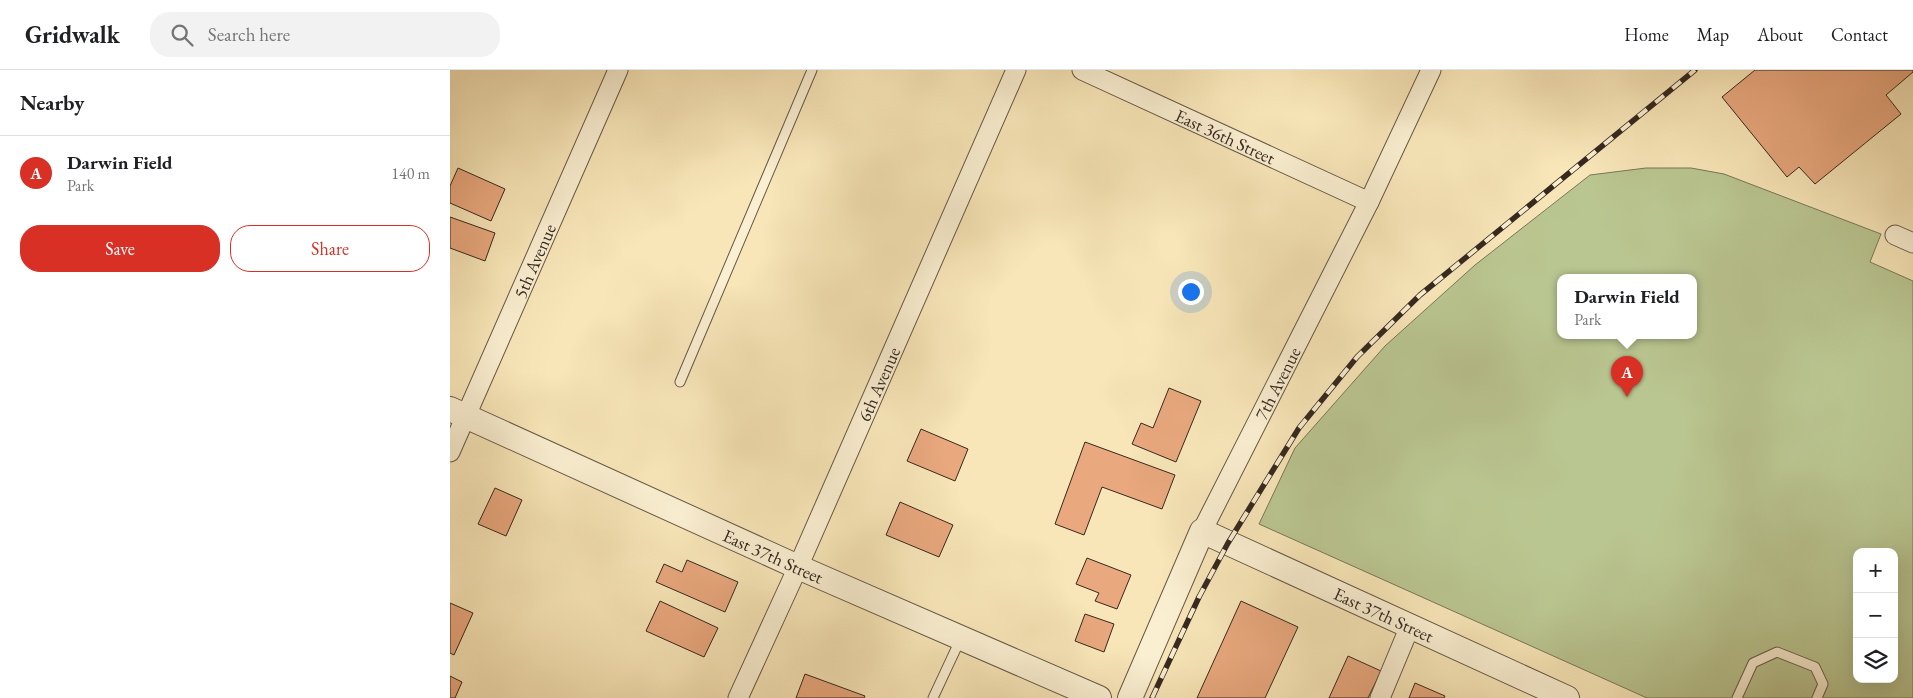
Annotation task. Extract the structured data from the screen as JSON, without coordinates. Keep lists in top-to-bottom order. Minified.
{"streets":{"street":["East 36th Street","5th Avenue","7th Avenue","6th Avenue","East 37th Street"]},"crossings":[["East 36th Street","7th Avenue"],["5th Avenue","East 37th Street"],["7th Avenue","East 37th Street"],["6th Avenue","East 37th Street"]],"page":{"header":"Gridwalk","search":"Search here","nav":["Home","Map","About","Contact"],"heading":"Nearby","list":[{"mark":"A","name":"Darwin Field","note":"Park","value":"140 m"}],"buttons":["Save","Share"],"popup":["Darwin Field","Park"],"pins":"A","map_buttons":["+","−"]}}
